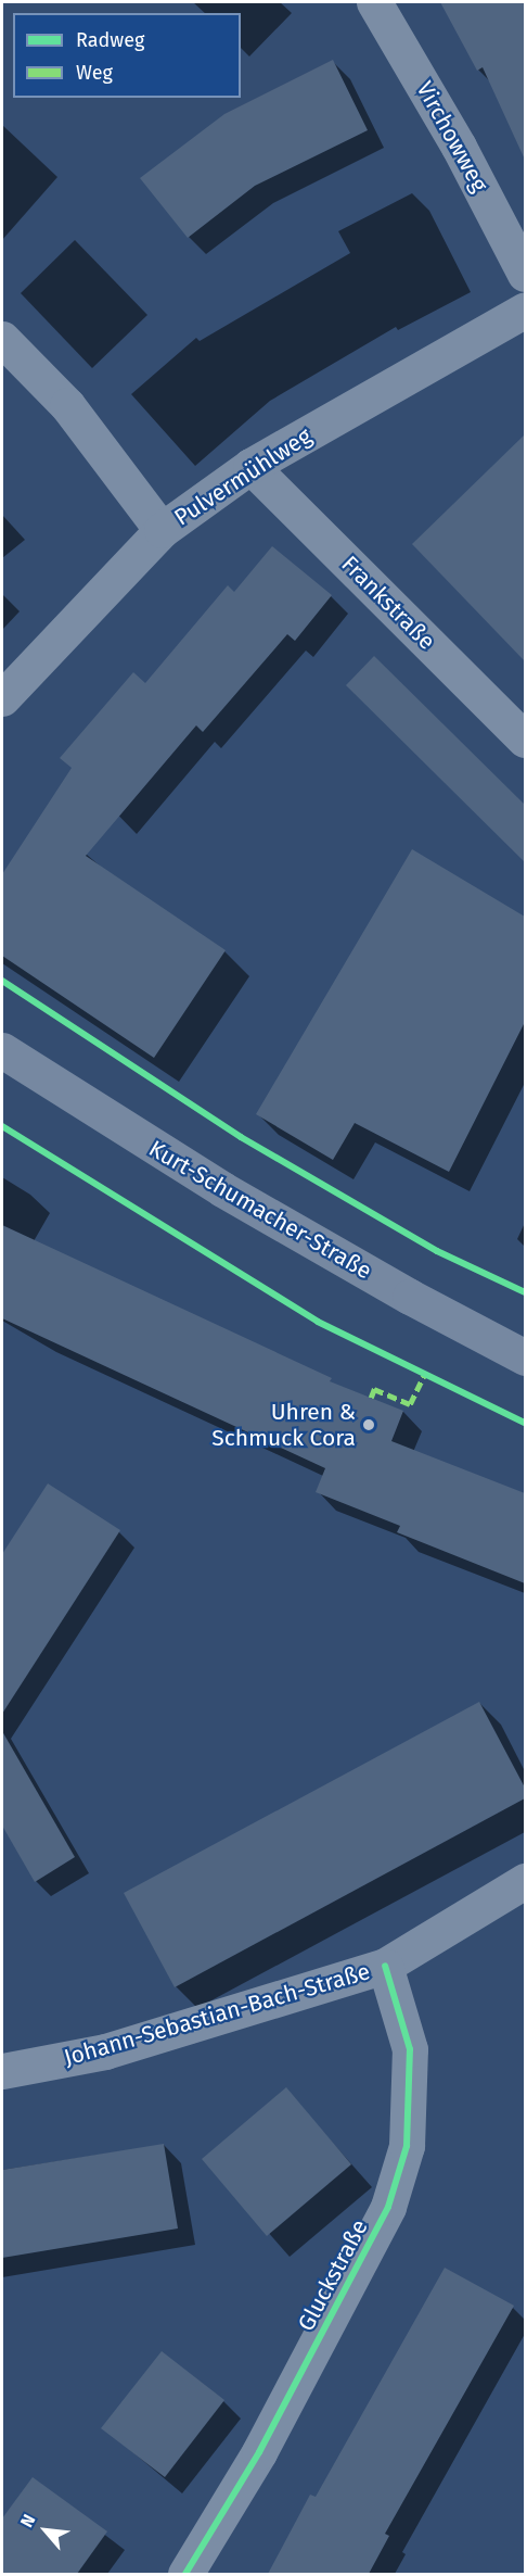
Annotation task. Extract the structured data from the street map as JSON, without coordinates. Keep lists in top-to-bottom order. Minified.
{"streets":{"main road":["Kurt-Schumacher-Straße"],"street":["Virchowweg","Pulvermühlweg","Frankstraße","Johann-Sebastian-Bach-Straße","Gluckstraße"]},"crossings":[["Pulvermühlweg","Frankstraße"],["Johann-Sebastian-Bach-Straße","Gluckstraße"]],"places":["Uhren & Schmuck Cora"],"legend":["Radweg","Weg"],"north":"top left"}
